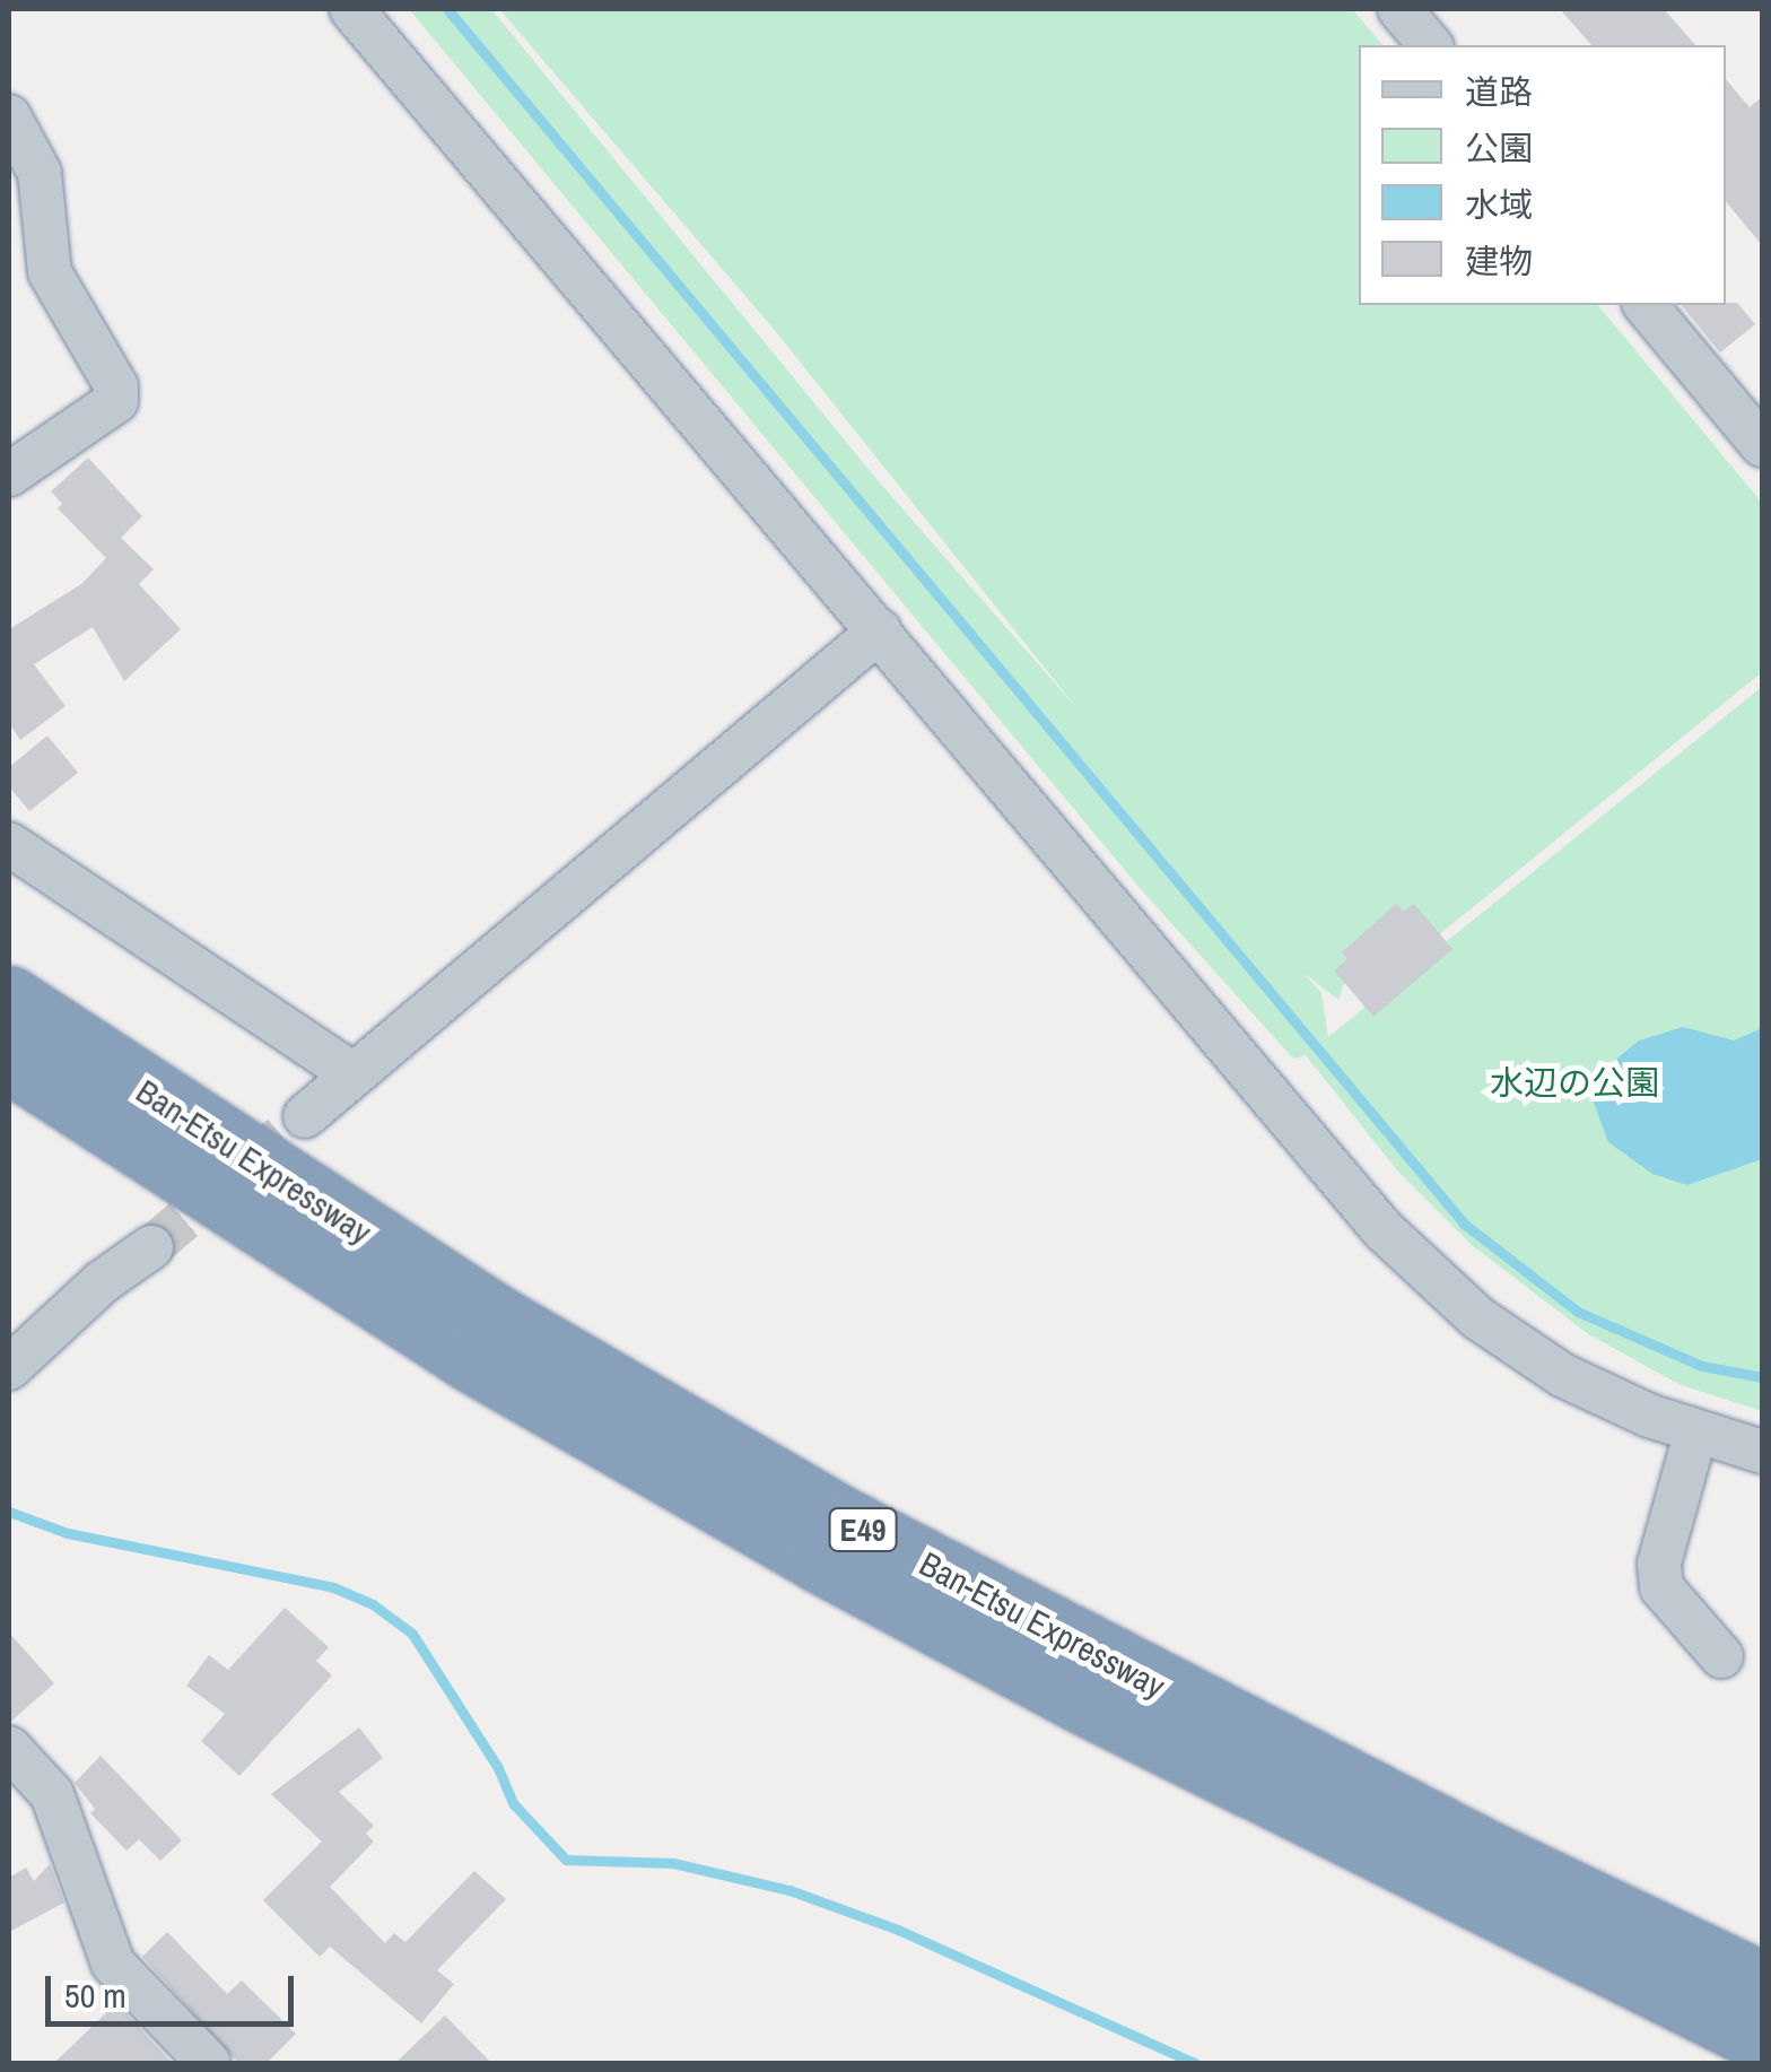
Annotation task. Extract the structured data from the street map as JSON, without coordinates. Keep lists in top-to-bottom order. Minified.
{"streets":{"highway":["Ban-Etsu Expressway","E49"]},"parks":["水辺の公園"],"legend":["道路","公園","水域","建物"],"scale_bar":"50 m"}
